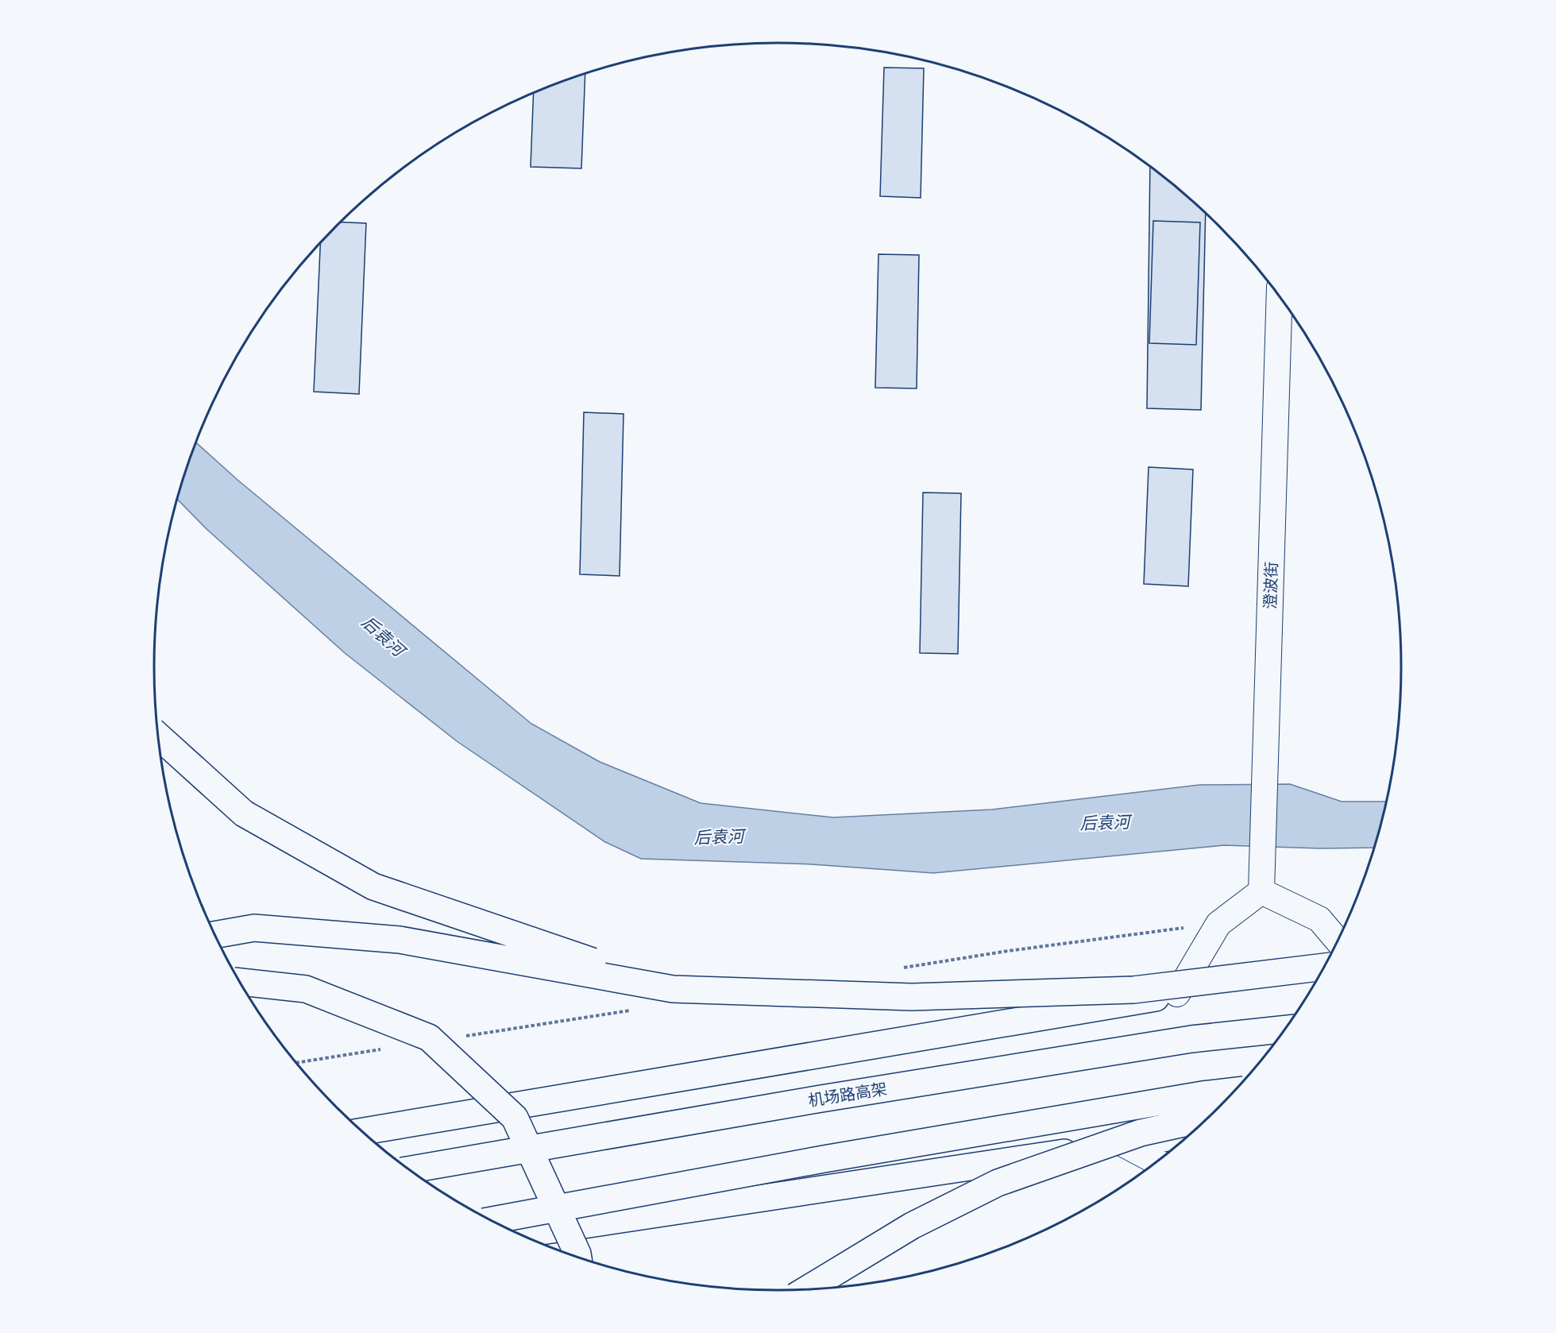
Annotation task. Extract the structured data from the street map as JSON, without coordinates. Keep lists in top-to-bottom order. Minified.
{"streets":{"main road":["机场路高架"],"street":["澄波街"]},"water":["后袁河"]}
